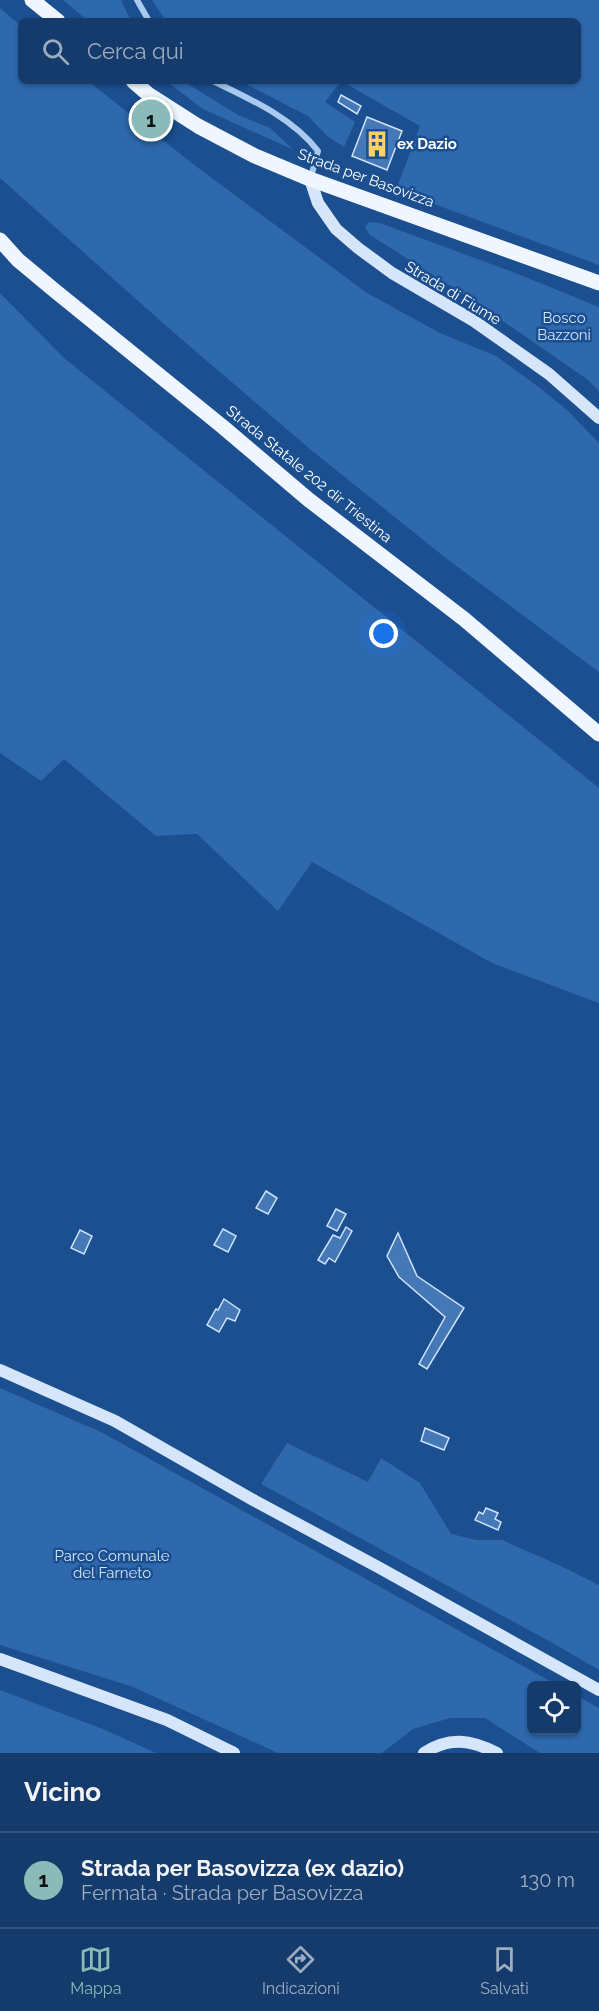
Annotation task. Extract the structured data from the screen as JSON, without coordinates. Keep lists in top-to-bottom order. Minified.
{"streets":{"main road":["Strada per Basovizza","Strada Statale 202 dir Triestina"],"street":["Strada di Fiume"]},"crossings":[["Strada per Basovizza","Strada di Fiume"]],"parks":["Bosco Bazzoni","Parco Comunale del Farneto"],"places":{"building":["ex Dazio"]},"page":{"search":"Cerca qui","pins":"1","heading":"Vicino","list":[{"mark":"1","name":"Strada per Basovizza (ex dazio)","note":"Fermata · Strada per Basovizza","value":"130 m"}],"nav":["Mappa","Indicazioni","Salvati"]}}
